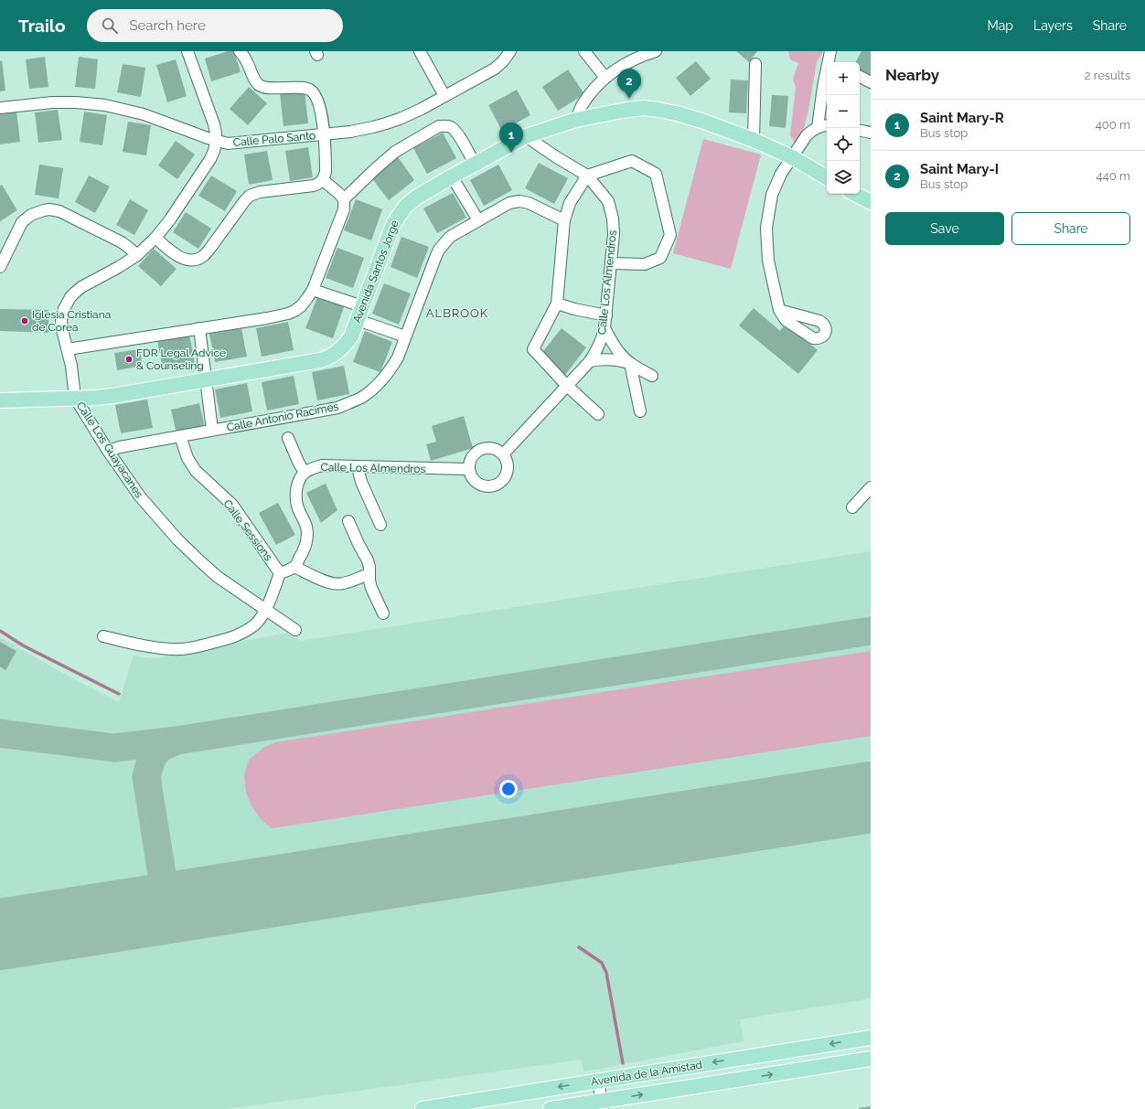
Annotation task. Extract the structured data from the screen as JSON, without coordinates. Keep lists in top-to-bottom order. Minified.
{"streets":{"main road":["Avenida Santos Jorge","Avenida de la Amistad"],"street":["Calle Palo Santo","Calle Los Almendros","Calle Antonio Racimes","Calle Los Guayacanes","Calle Sessions"]},"crossings":[["Calle Palo Santo","Calle Los Guayacanes"],["Avenida Santos Jorge","Calle Los Almendros"],["Avenida Santos Jorge","Calle Los Guayacanes"],["Calle Antonio Racimes","Calle Los Guayacanes"],["Calle Antonio Racimes","Calle Sessions"]],"districts":["ALBROOK"],"places":["Iglesia Cristiana de Corea","FDR Legal Advice & Counseling"],"page":{"header":"Trailo","search":"Search here","nav":["Map","Layers","Share"],"heading":["Nearby","2 results"],"map_buttons":["+","−"],"pins":["2","1"],"list":[{"mark":"1","name":"Saint Mary-R","note":"Bus stop","value":"400 m"},{"mark":"2","name":"Saint Mary-I","note":"Bus stop","value":"440 m"}],"buttons":["Save","Share"]}}
